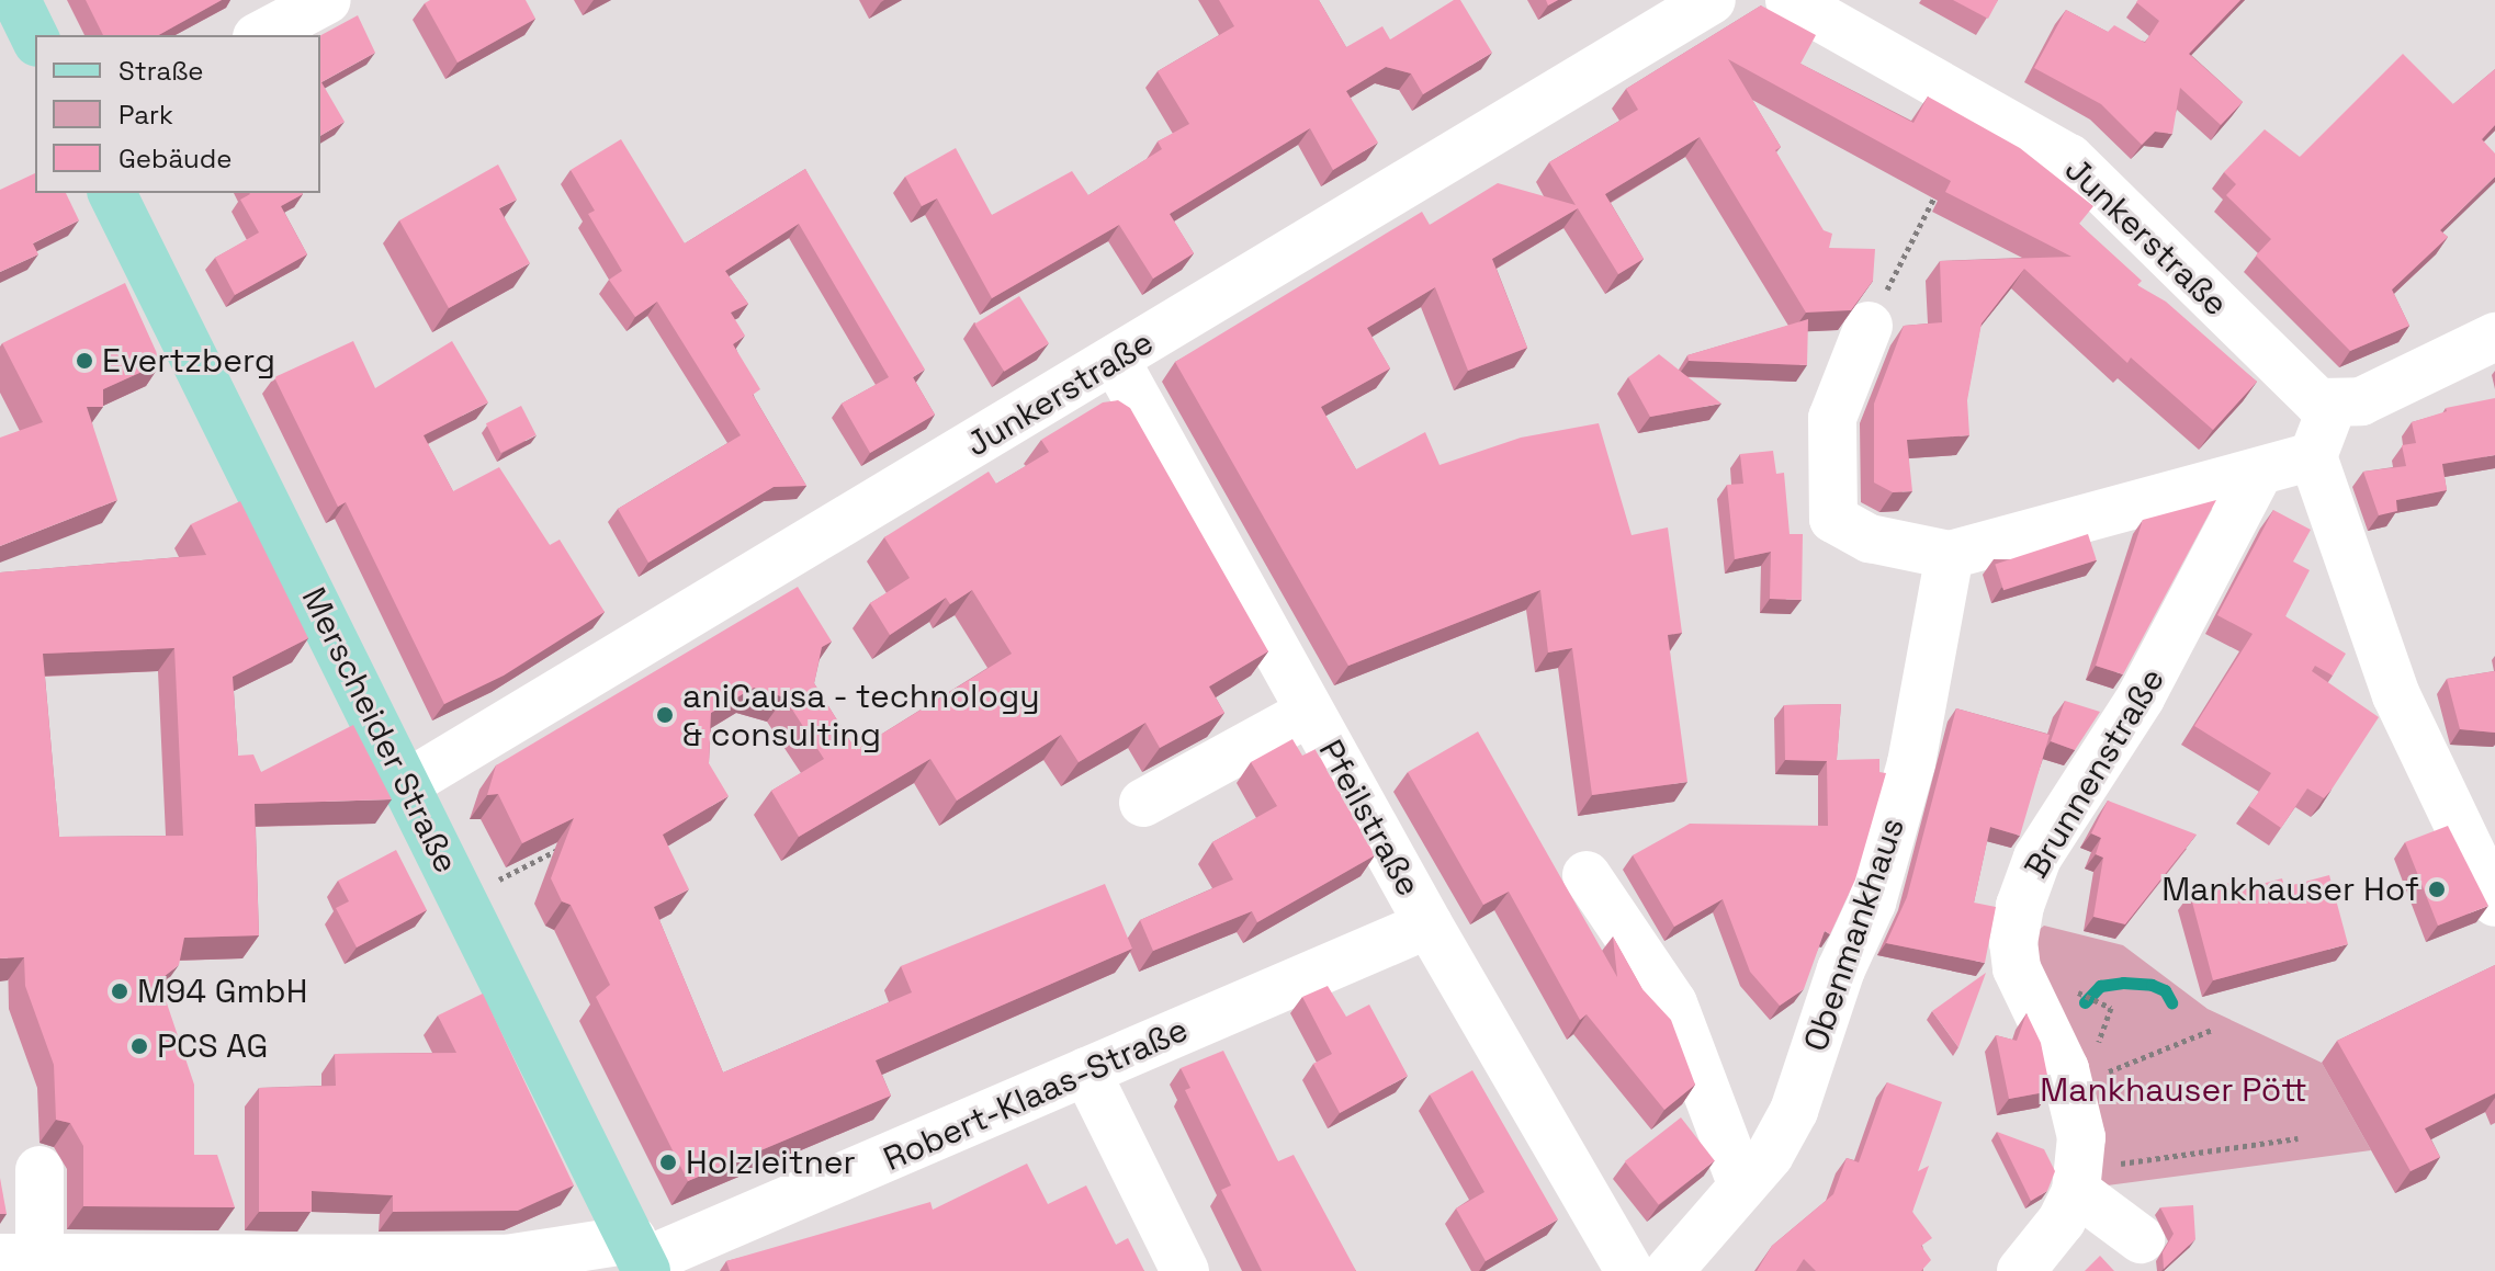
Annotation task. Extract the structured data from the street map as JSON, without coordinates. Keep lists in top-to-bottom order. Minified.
{"streets":{"main road":["Merscheider Straße"],"street":["Junkerstraße","Brunnenstraße","Pfeilstraße","Obenmankhaus","Robert-Klaas-Straße"]},"crossings":[["Junkerstraße","Merscheider Straße"],["Junkerstraße","Pfeilstraße"],["Merscheider Straße","Robert-Klaas-Straße"],["Pfeilstraße","Robert-Klaas-Straße"]],"parks":["Mankhauser Pött"],"places":["Evertzberg","aniCausa - technology & consulting","Mankhauser Hof","M94 GmbH","PCS AG","Holzleitner"],"legend":["Straße","Park","Gebäude"]}
